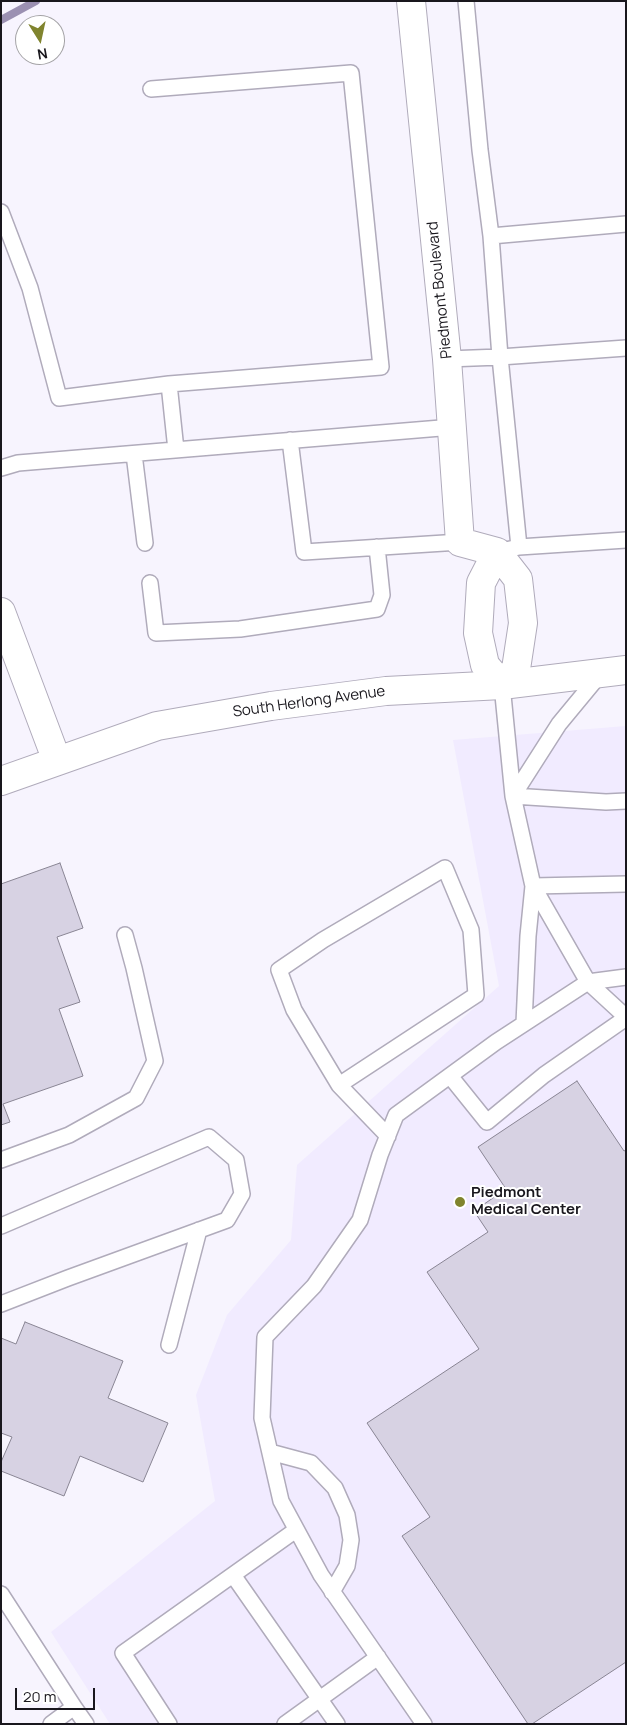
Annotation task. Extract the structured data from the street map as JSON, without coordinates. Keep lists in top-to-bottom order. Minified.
{"streets":{"street":["Piedmont Boulevard","South Herlong Avenue"]},"places":["Piedmont Medical Center"],"scale_bar":"20 m","north":"bottom"}
